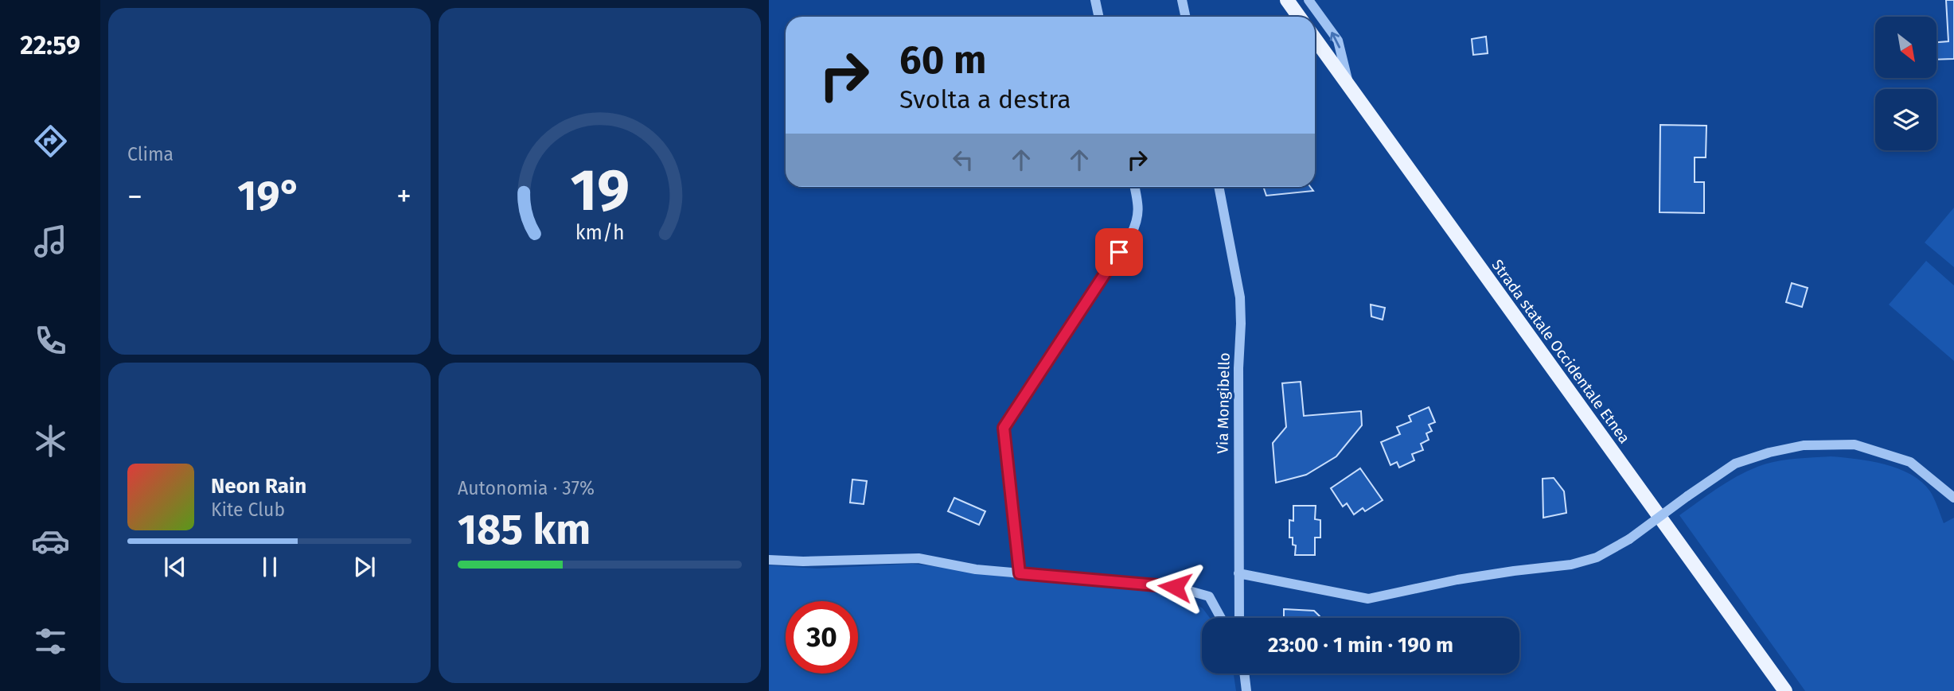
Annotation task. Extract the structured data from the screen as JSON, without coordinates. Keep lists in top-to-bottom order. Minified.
{"streets":{"main road":["Strada statale Occidentale Etnea"],"street":["Via Mongibello"]},"north":"bottom right","page":{"tabs":"22:59","tile":["Clima",["Autonomia · 37%","185 km"]],"turn":["60 m","Svolta a destra"],"heat":["−","19°","+"],"song":["Neon Rain","Kite Club"],"limit":"30","trip":"23:00 · 1 min · 190 m","gauge":["19","km/h"]}}
